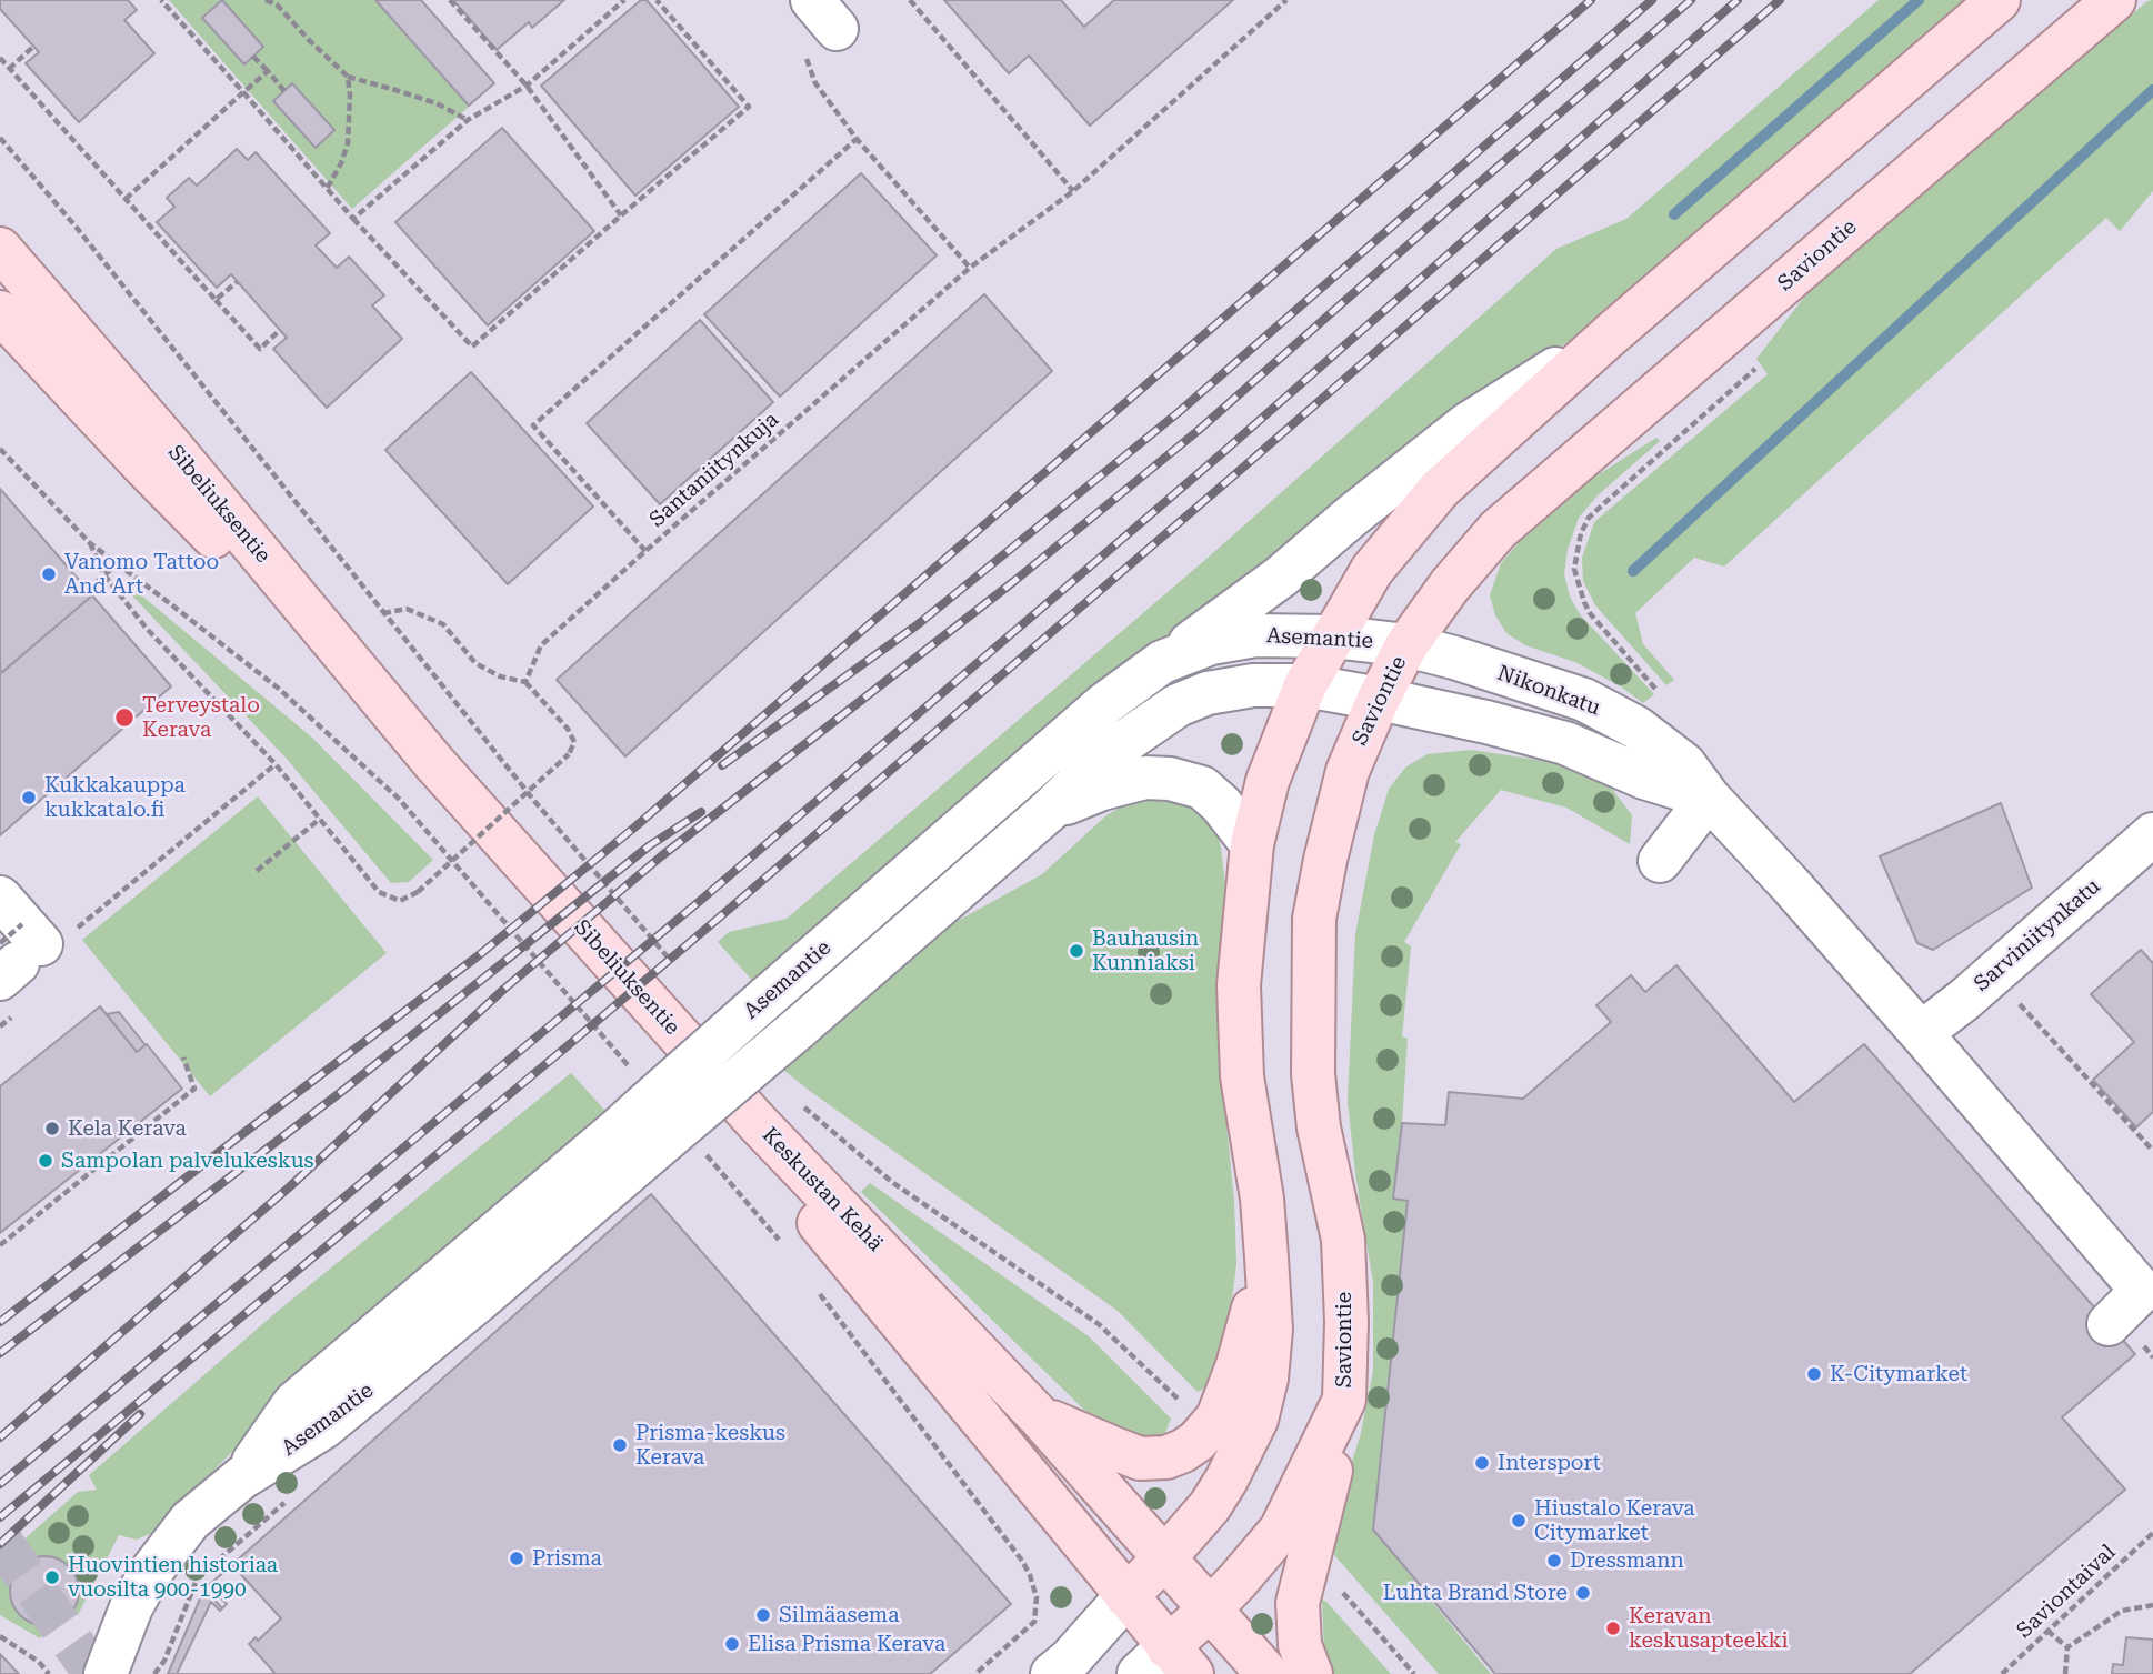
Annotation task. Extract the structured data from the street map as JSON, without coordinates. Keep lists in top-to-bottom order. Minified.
{"streets":{"main road":["Saviontie","Sibeliuksentie","Keskustan Kehä"],"street":["Asemantie","Nikonkatu","Sarviniitynkatu"],"path":["Santaniitynkuja","Saviontaival"]},"crossings":[["Saviontie","Asemantie"],["Saviontie","Nikonkatu"],["Saviontie","Keskustan Kehä"],["Sibeliuksentie","Keskustan Kehä"],["Asemantie","Nikonkatu"],["Nikonkatu","Sarviniitynkatu"]],"places":["Vanomo Tattoo And Art","Terveystalo Kerava","Kukkakauppa kukkatalo.fi","Bauhausin Kunniaksi","Kela Kerava","Sampolan palvelukeskus","K-Citymarket","Prisma-keskus Kerava","Intersport","Hiustalo Kerava Citymarket","Prisma","Dressmann","Huovintien historiaa vuosilta 900-1990","Luhta Brand Store","Silmäasema","Keravan keskusapteekki","Elisa Prisma Kerava"]}
